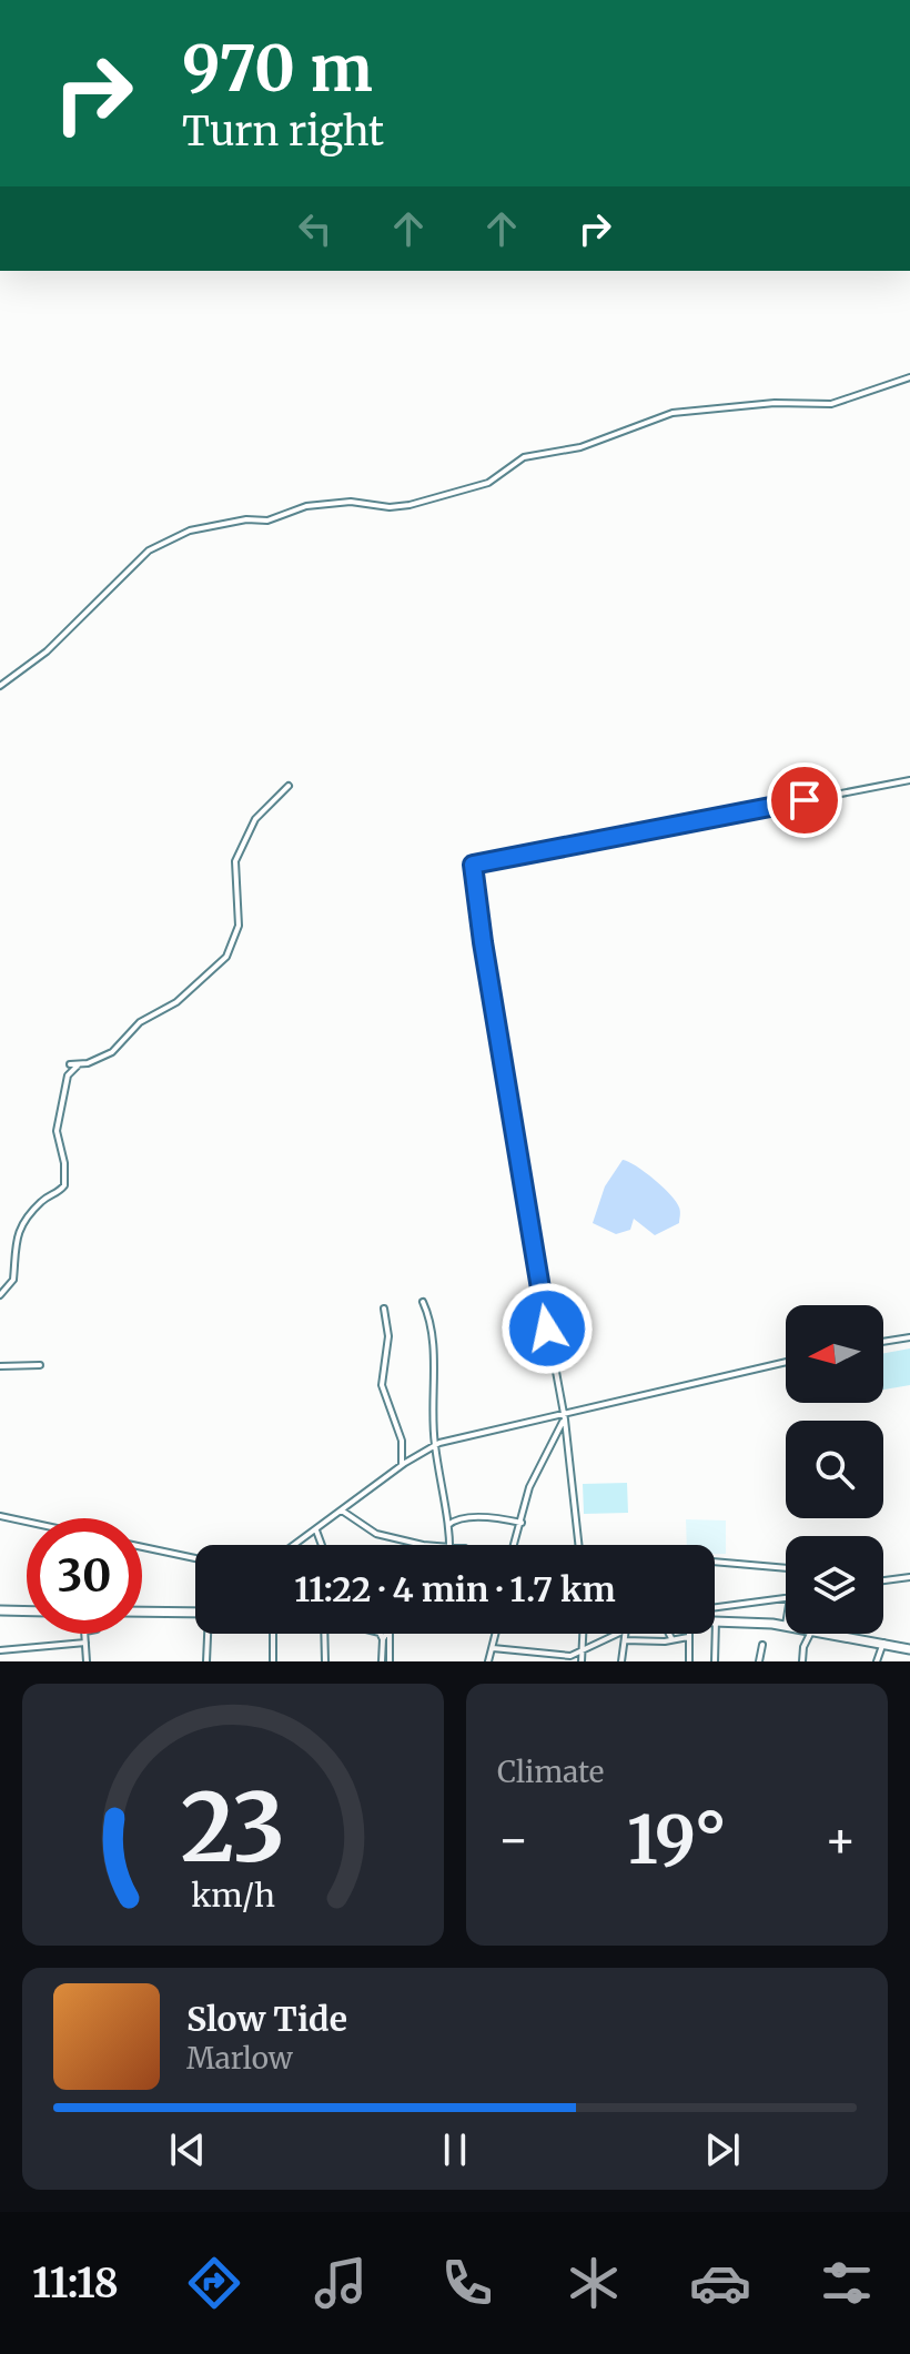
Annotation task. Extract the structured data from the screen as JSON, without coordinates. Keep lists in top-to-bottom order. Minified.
{"north":"left","page":{"turn":["970 m","Turn right"],"limit":"30","trip":"11:22 · 4 min · 1.7 km","tile":"Climate","heat":["−","19°","+"],"song":["Slow Tide","Marlow"],"tabs":"11:18","gauge":["23","km/h"]}}
